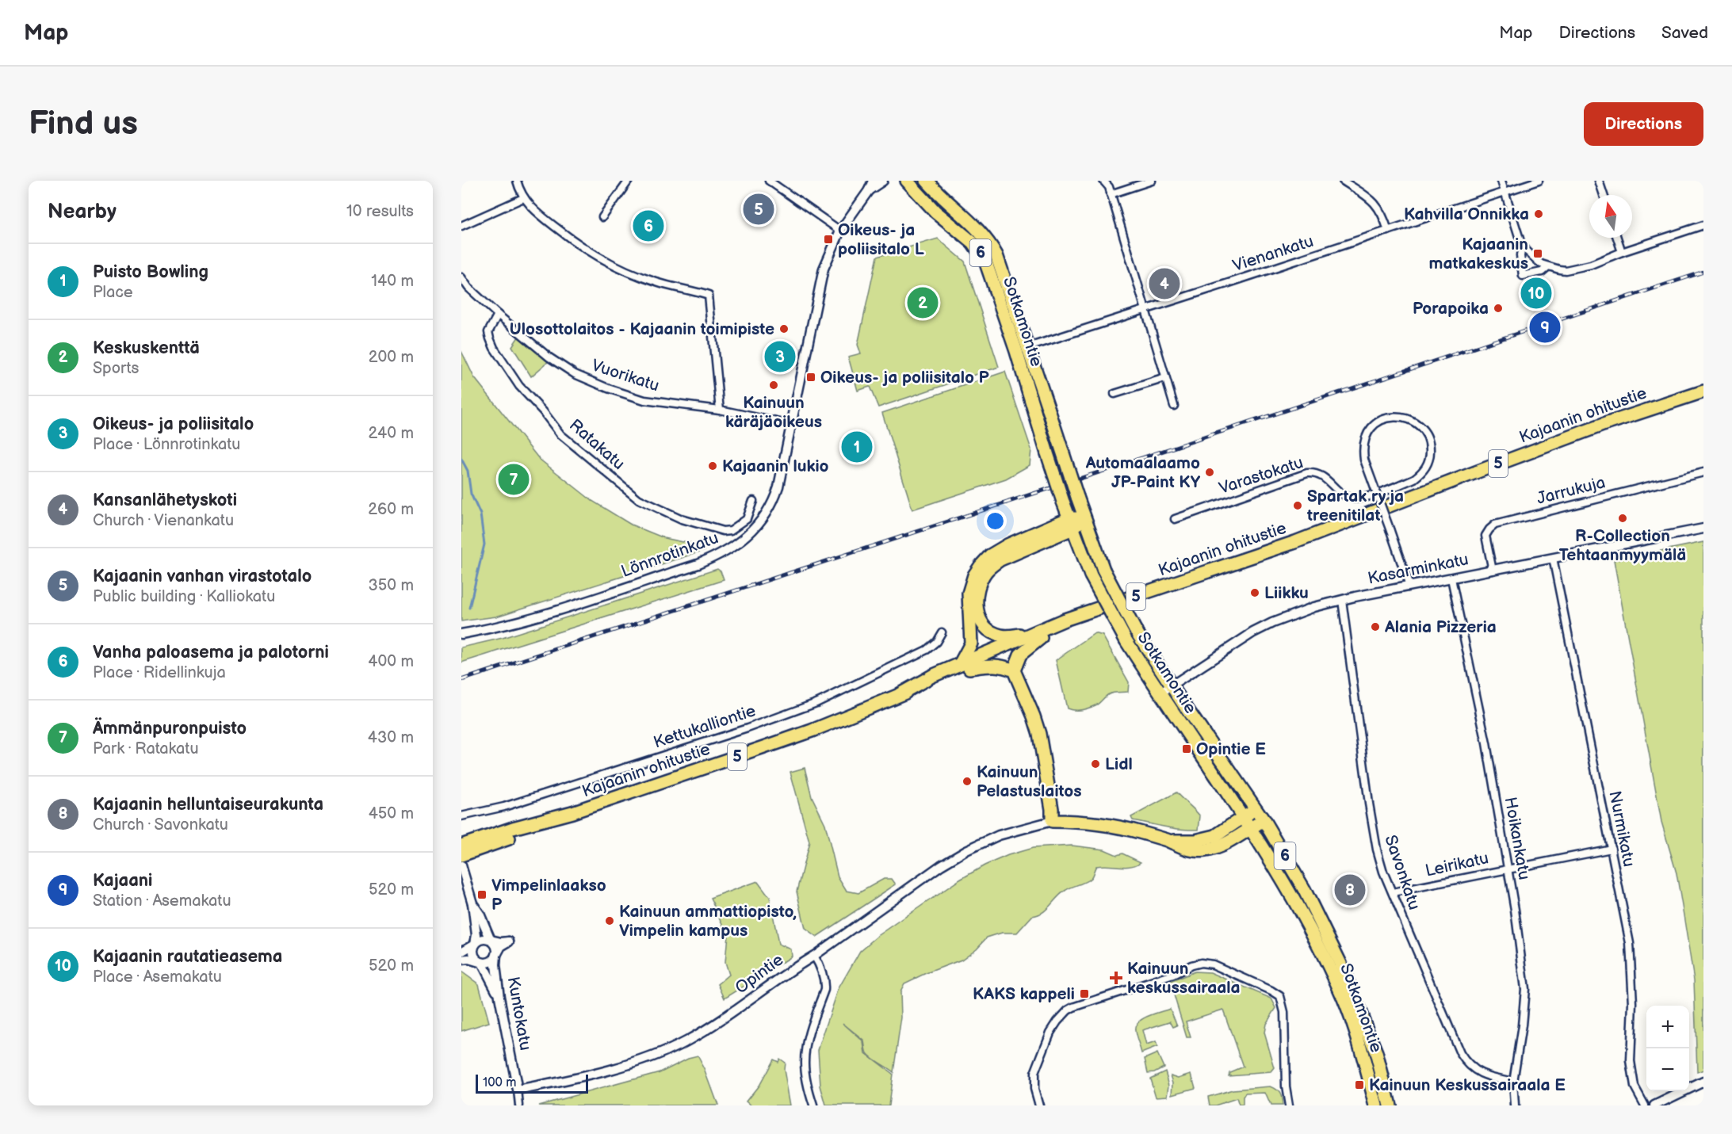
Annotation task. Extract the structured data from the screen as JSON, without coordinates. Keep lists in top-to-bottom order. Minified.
{"streets":{"highway":["6","Sotkamontie","Kajaanin ohitustie","5"],"street":["Vienankatu","Vuorikatu","Ratakatu","Varastokatu","Jarrukuja","Lönnrotinkatu","Kasarminkatu","Kettukalliontie","Nurmikatu","Hoikankatu","Leirikatu","Savonkatu","Opintie","Kuntokatu"]},"crossings":[["Vienankatu","Sotkamontie"],["Sotkamontie","Kasarminkatu"],["Vuorikatu","Ratakatu"],["Vuorikatu","Lönnrotinkatu"],["Varastokatu","Kasarminkatu"],["Jarrukuja","Kasarminkatu"],["Kasarminkatu","Nurmikatu"],["Kasarminkatu","Hoikankatu"],["Kasarminkatu","Savonkatu"],["Nurmikatu","Leirikatu"],["Hoikankatu","Leirikatu"],["Hoikankatu","Savonkatu"],["Leirikatu","Savonkatu"],["Opintie","Kuntokatu"]],"places":{"other":["Kahvilla Onnikka","Porapoika","Ulosottolaitos - Kajaanin toimipiste","Kainuun käräjäoikeus","Kajaanin lukio","Automaalaamo JP-Paint KY","Spartak ry ja treenitilat","R-Collection Tehtaanmyymälä","Liikku","Alania Pizzeria","Lidl","Kainuun Pelastuslaitos","Kainuun ammattiopisto, Vimpelin kampus"],"transit":["Oikeus- ja poliisitalo L","Kajaanin matkakeskus","Oikeus- ja poliisitalo P","Opintie E","Vimpelinlaakso P","KAKS kappeli","Kainuun Keskussairaala E"],"health":["Kainuun keskussairaala"]},"scale_bar":"100 m","north":"top","page":{"header":"Map","nav":["Map","Directions","Saved"],"buttons":"Directions","title":"Find us","heading":["Nearby","10 results"],"pins":["5","6","4","10","2","9","3","1","7","8"],"list":[{"mark":"1","name":"Puisto Bowling","note":"Place","value":"140 m"},{"mark":"2","name":"Keskuskenttä","note":"Sports","value":"200 m"},{"mark":"3","name":"Oikeus- ja poliisitalo","note":"Place · Lönnrotinkatu","value":"240 m"},{"mark":"4","name":"Kansanlähetyskoti","note":"Church · Vienankatu","value":"260 m"},{"mark":"5","name":"Kajaanin vanhan virastotalo","note":"Public building · Kalliokatu","value":"350 m"},{"mark":"6","name":"Vanha paloasema ja palotorni","note":"Place · Ridellinkuja","value":"400 m"},{"mark":"7","name":"Ämmänpuronpuisto","note":"Park · Ratakatu","value":"430 m"},{"mark":"8","name":"Kajaanin helluntaiseurakunta","note":"Church · Savonkatu","value":"450 m"},{"mark":"9","name":"Kajaani","note":"Station · Asemakatu","value":"520 m"},{"mark":"10","name":"Kajaanin rautatieasema","note":"Place · Asemakatu","value":"520 m"}],"map_buttons":["+","−"],"scale":"100 m"}}
